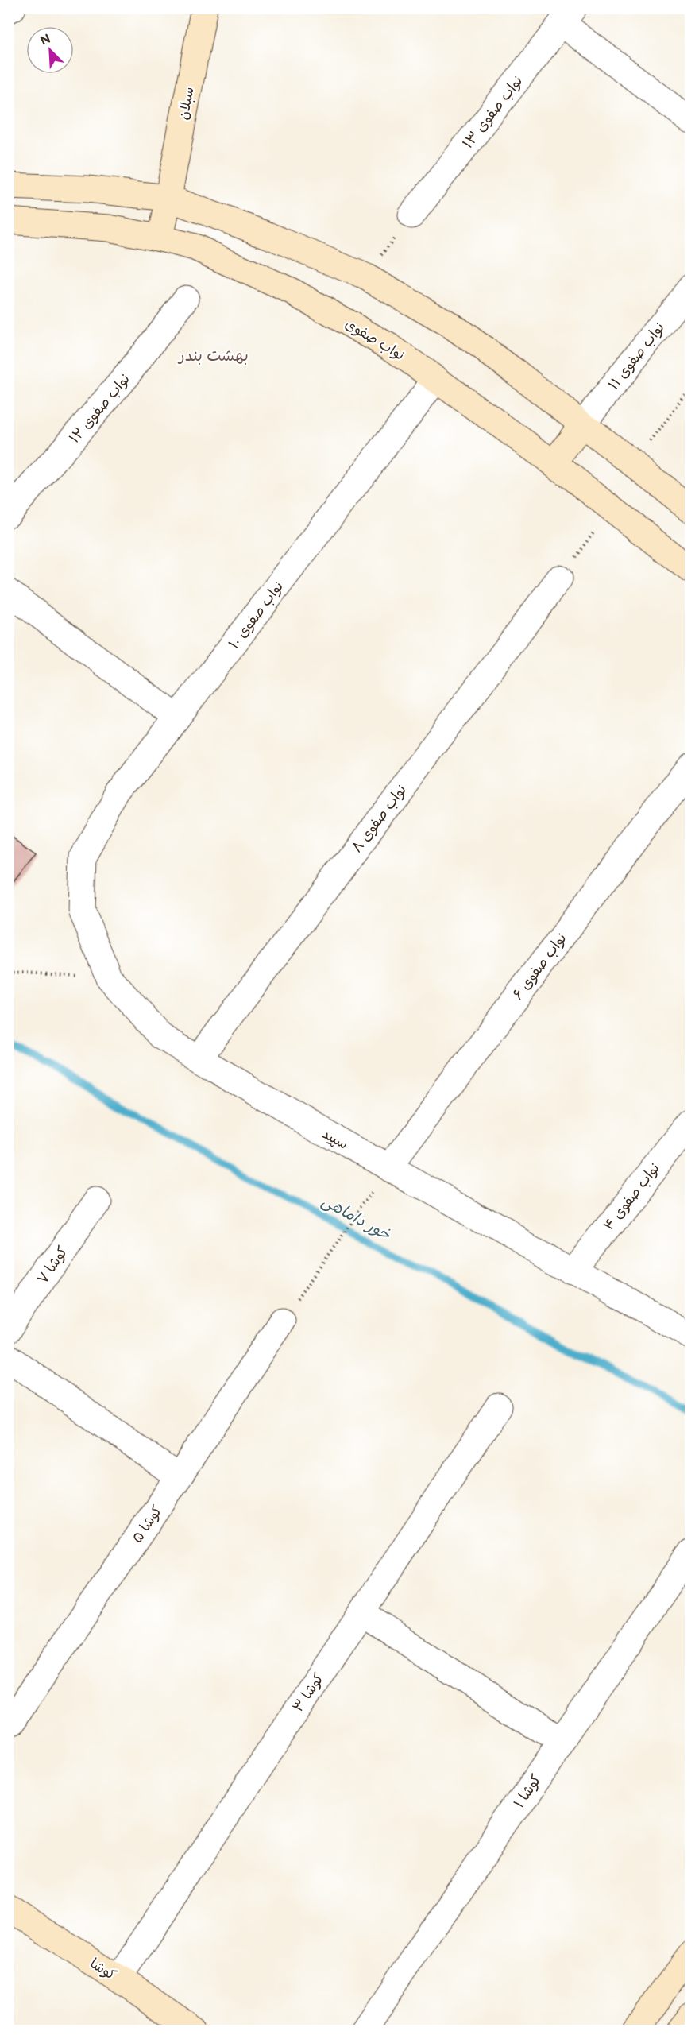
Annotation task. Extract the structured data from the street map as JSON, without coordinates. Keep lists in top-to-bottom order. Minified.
{"streets":{"street":["سبلان","نواب صفوی ۱۳","نواب صفوی","نواب صفوی ۱۱","نواب صفوی ۱۲","نواب صفوی ۱۰","نواب صفوی ۸","نواب صفوی ۶","سپید","نواب صفوی ۴","کوشا ۷","کوشا ۵","کوشا ۳","کوشا ۱","کوشا"]},"crossings":[["سبلان","نواب صفوی"],["نواب صفوی","نواب صفوی ۱۰"],["نواب صفوی ۱۰","سپید"],["نواب صفوی ۸","سپید"],["نواب صفوی ۶","سپید"],["سپید","نواب صفوی ۴"],["کوشا ۳","کوشا"]],"districts":["بهشت بندر"],"water":["خور داماهی"],"north":"top left"}
